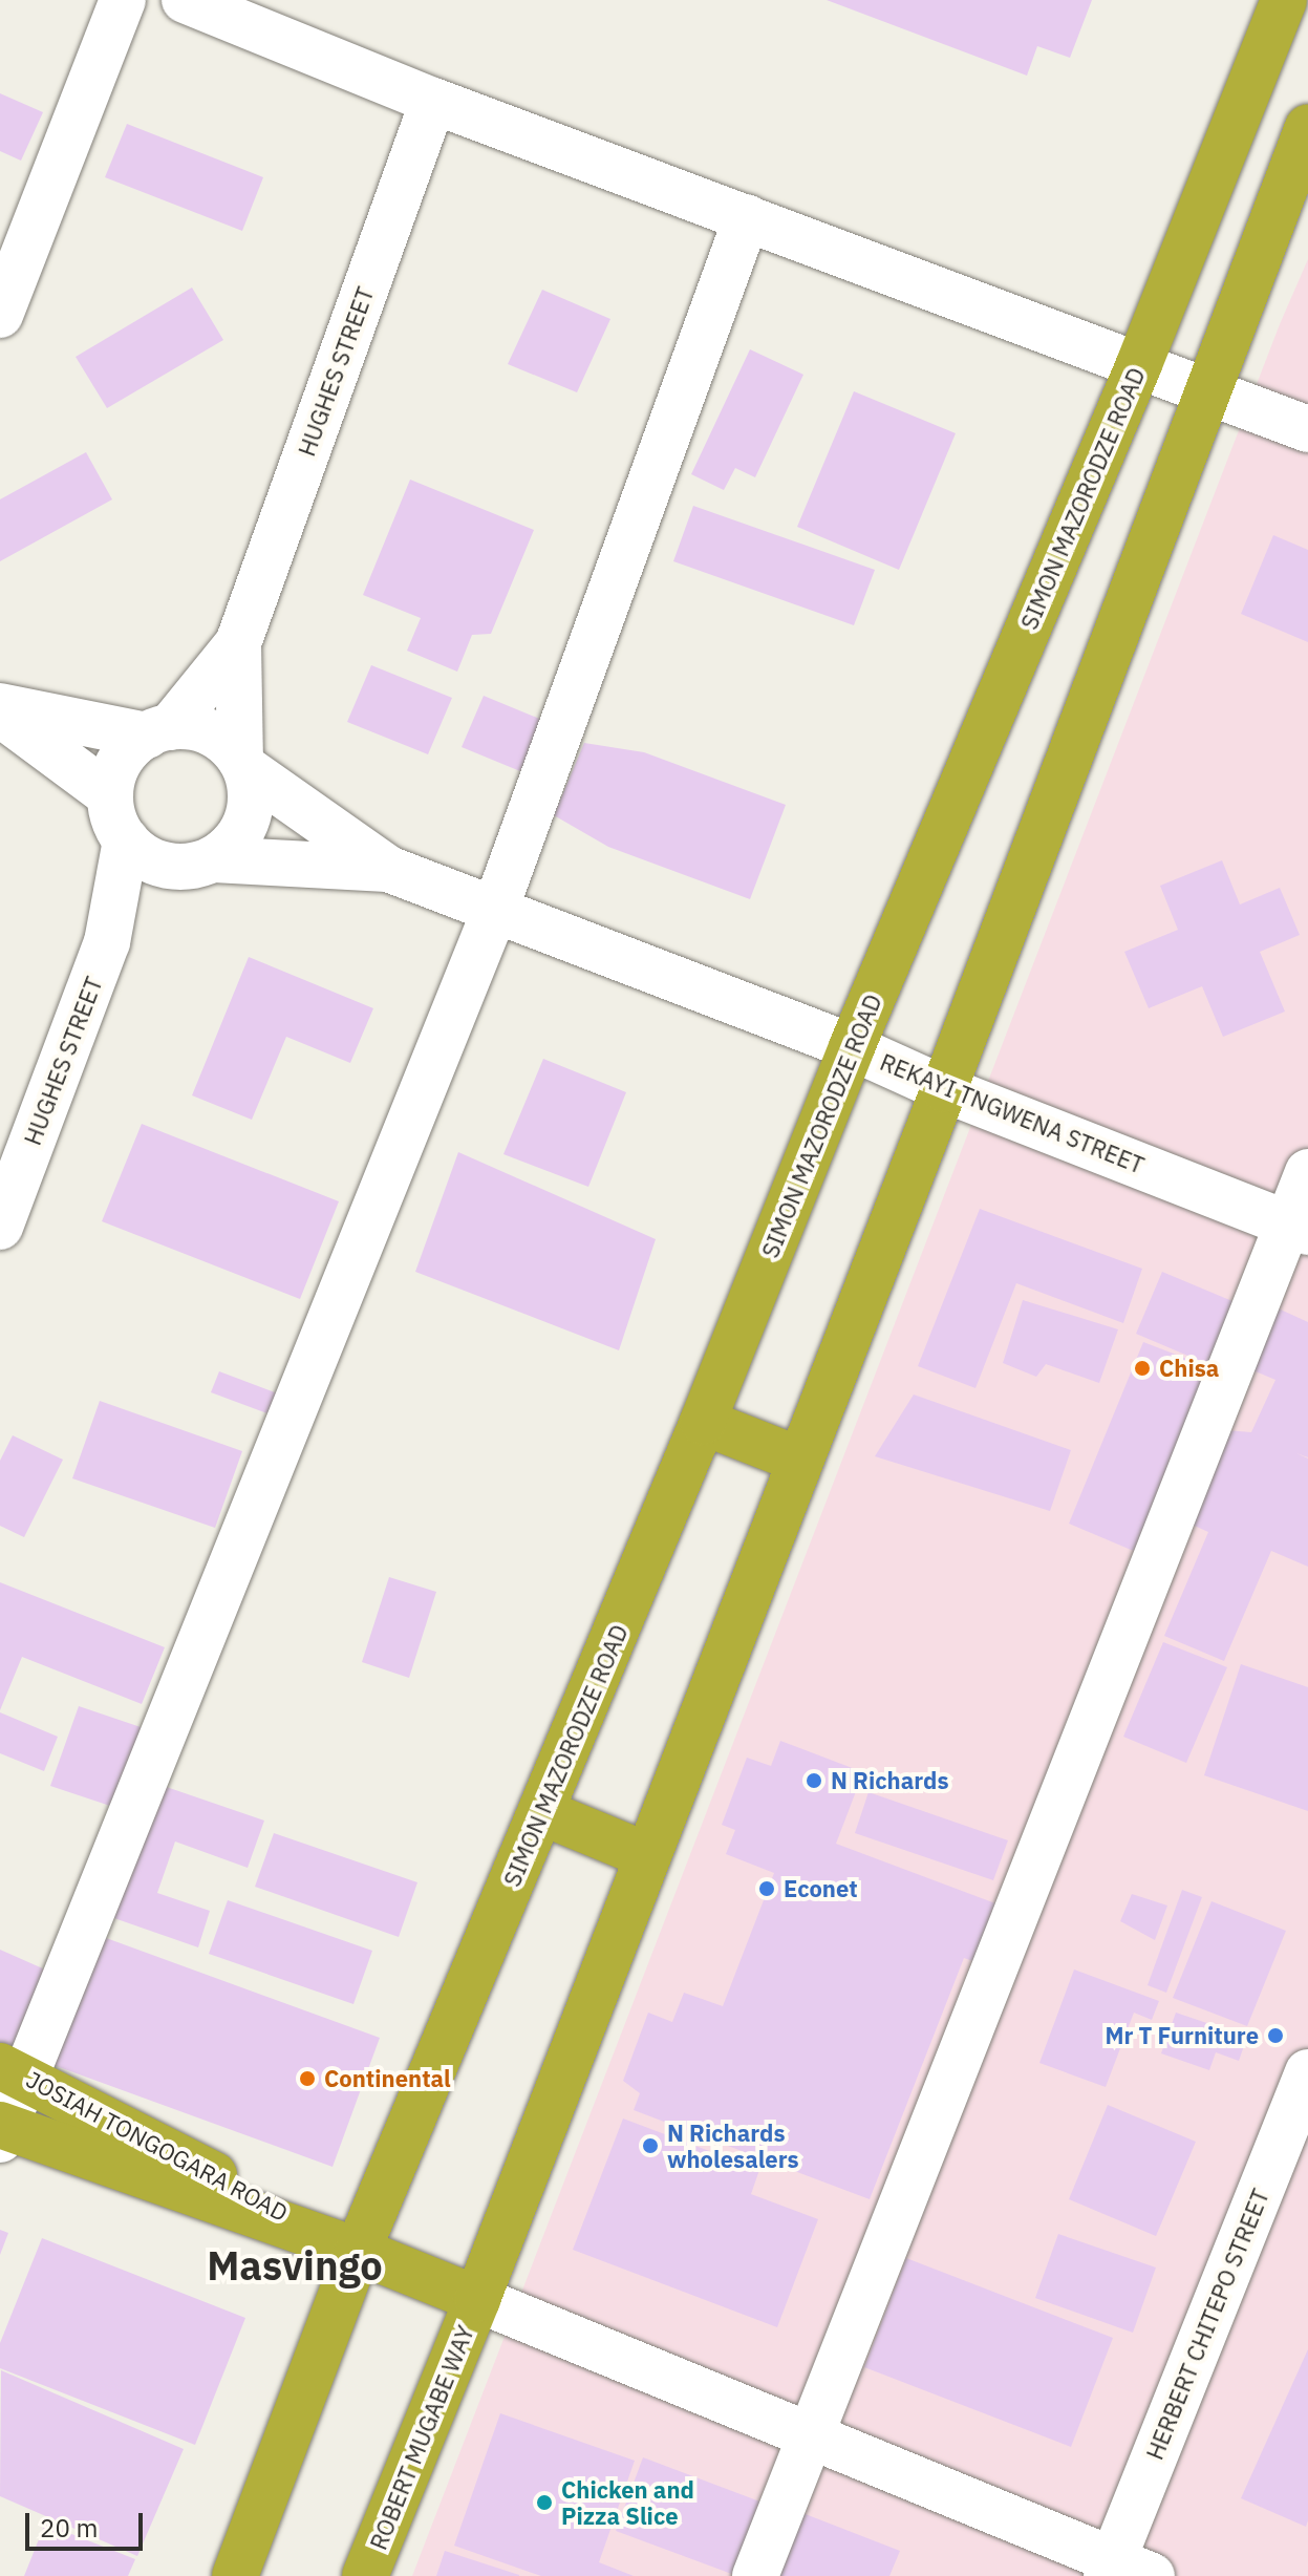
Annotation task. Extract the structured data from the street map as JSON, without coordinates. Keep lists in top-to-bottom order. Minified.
{"streets":{"highway":["SIMON MAZORODZE ROAD","JOSIAH TONGOGARA ROAD","ROBERT MUGABE WAY"],"street":["HUGHES STREET","REKAYI TNGWENA STREET","HERBERT CHITEPO STREET"]},"crossings":[["SIMON MAZORODZE ROAD","REKAYI TNGWENA STREET"],["SIMON MAZORODZE ROAD","JOSIAH TONGOGARA ROAD"],["JOSIAH TONGOGARA ROAD","ROBERT MUGABE WAY"]],"districts":["Masvingo"],"places":["Chisa","N Richards","Econet","Mr T Furniture","Continental","N Richards wholesalers","Chicken and Pizza Slice"],"scale_bar":"20 m"}
